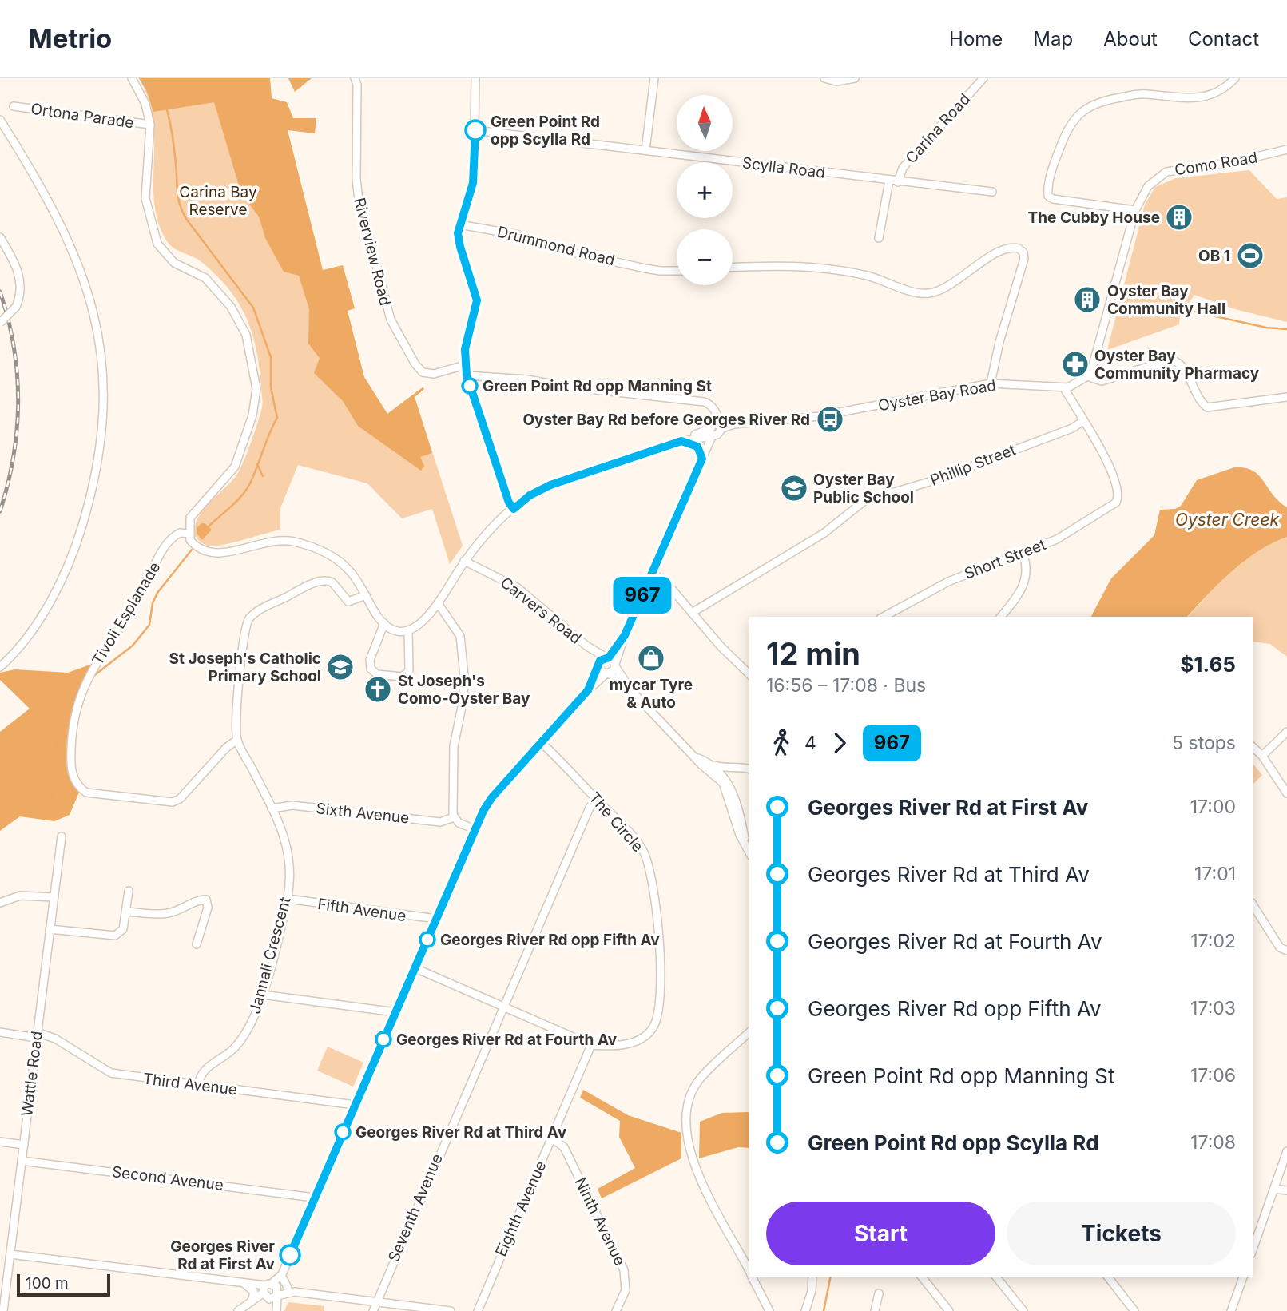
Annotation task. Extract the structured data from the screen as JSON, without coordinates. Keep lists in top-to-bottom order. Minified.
{"streets":{"street":["Ortona Parade","Carina Road","Como Road","Scylla Road","Drummond Road","Riverview Road","Oyster Bay Road","Phillip Street","Short Street","Carvers Road","Tivoli Esplanade","Sixth Avenue","The Circle","Fifth Avenue","Jannali Crescent","Wattle Road","Third Avenue","Second Avenue","Seventh Avenue","Eighth Avenue","Ninth Avenue"]},"crossings":[["Carina Road","Scylla Road"],["Phillip Street","Short Street"],["Tivoli Esplanade","Jannali Crescent"],["Sixth Avenue","Jannali Crescent"],["The Circle","Seventh Avenue"],["The Circle","Eighth Avenue"],["Fifth Avenue","Jannali Crescent"],["Jannali Crescent","Third Avenue"],["Wattle Road","Third Avenue"],["Wattle Road","Second Avenue"],["Eighth Avenue","Ninth Avenue"]],"water":["Oyster Creek"],"parks":["Carina Bay Reserve"],"places":{"other":["Green Point Rd opp Scylla Rd","Green Point Rd opp Manning St","Georges River Rd opp Fifth Av","Georges River Rd at Fourth Av","Georges River Rd at Third Av","Georges River Rd at First Av"],"building":["The Cubby House","Oyster Bay Community Hall"],"sports":["OB 1"],"pharmacy":["Oyster Bay Community Pharmacy"],"bus stop":["Oyster Bay Rd before Georges River Rd"],"school or university":["Oyster Bay Public School","St Joseph's Catholic Primary School"],"shop":["mycar Tyre & Auto"],"church":["St Joseph's Como-Oyster Bay"]},"lines":["bus line 967"],"scale_bar":"100 m","north":"top","page":{"header":"Metrio","nav":["Home","Map","About","Contact"],"on_map":"967","map_buttons":["+","−"],"heading":["12 min","16:56 – 17:08 · Bus","$1.65"],"legs":["4","967","5 stops"],"list":[{"name":"Georges River Rd at First Av","value":"17:00"},{"name":"Georges River Rd at Third Av","value":"17:01"},{"name":"Georges River Rd at Fourth Av","value":"17:02"},{"name":"Georges River Rd opp Fifth Av","value":"17:03"},{"name":"Green Point Rd opp Manning St","value":"17:06"},{"name":"Green Point Rd opp Scylla Rd","value":"17:08"}],"buttons":["Start","Tickets"],"scale":"100 m"}}
